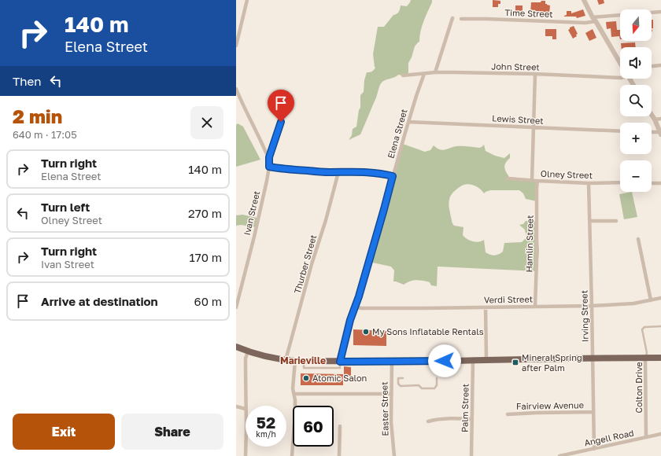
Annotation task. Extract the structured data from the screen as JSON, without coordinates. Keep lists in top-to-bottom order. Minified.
{"streets":{"street":["Time Street","John Street","Lewis Street","Elena Street","Olney Street","Ivan Street","Hamlin Street","Thurber Street","Verdi Street","Irving Street","Colton Drive","Fairview Avenue","Palm Street","Easter Street","Angell Road"]},"crossings":[["John Street","Elena Street"],["Lewis Street","Elena Street"],["Elena Street","Verdi Street"],["Olney Street","Hamlin Street"],["Olney Street","Irving Street"],["Hamlin Street","Verdi Street"],["Verdi Street","Irving Street"],["Irving Street","Fairview Avenue"],["Irving Street","Angell Road"],["Colton Drive","Angell Road"]],"districts":["Marieville"],"places":{"other":["My Sons Inflatable Rentals","Atomic Salon"],"transit":["Mineral Spring after Palm"]},"north":"bottom","page":{"turn":["140 m","Elena Street"],"map_buttons":["+","−"],"then":"Then","heading":["2 min","640 m · 17:05"],"list":[{"name":"Turn right","note":"Elena Street","value":"140 m"},{"name":"Turn left","note":"Olney Street","value":"270 m"},{"name":"Turn right","note":"Ivan Street","value":"170 m"},{"name":"Arrive at destination","value":"60 m"}],"speed":"52 km/h","limit":"60","buttons":["Exit","Share"]}}
